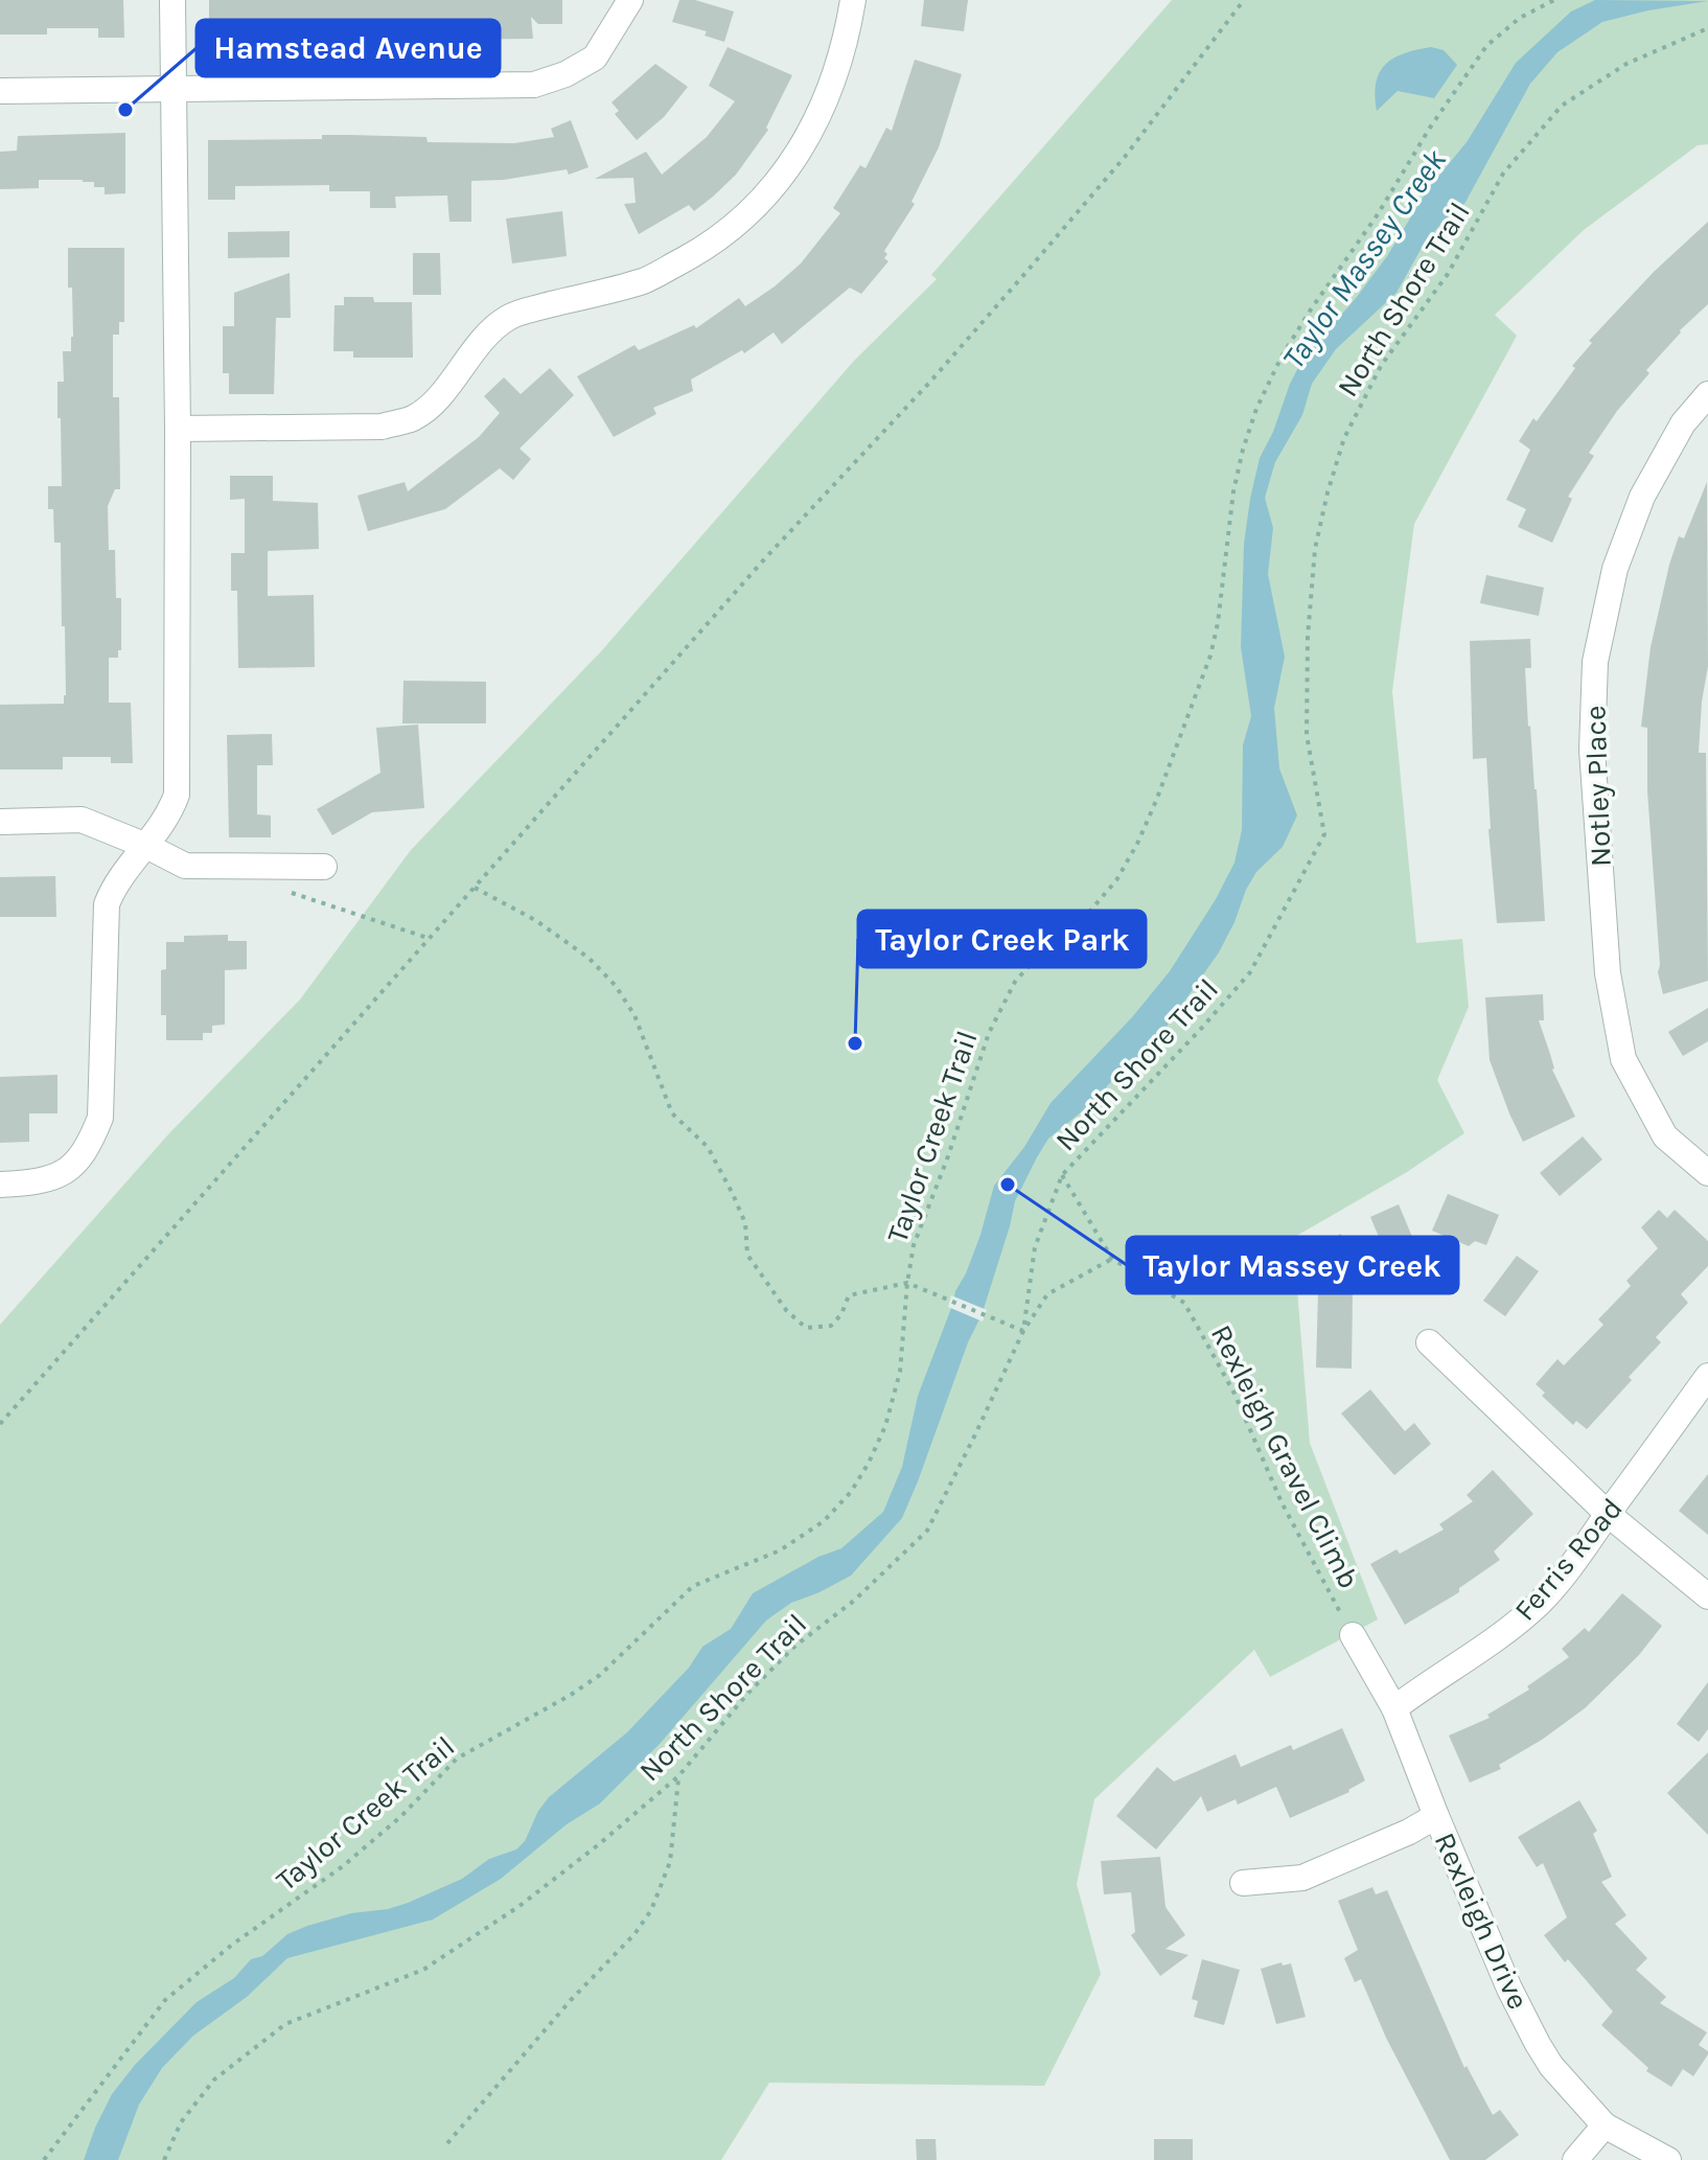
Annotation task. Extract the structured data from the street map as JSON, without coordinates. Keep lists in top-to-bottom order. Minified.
{"streets":{"street":["Notley Place","Ferris Road","Rexleigh Drive"],"path":["North Shore Trail","Taylor Creek Trail","Rexleigh Gravel Climb"]},"crossings":[["Rexleigh Gravel Climb","Rexleigh Drive"],["Ferris Road","Rexleigh Drive"]],"water":["Taylor Massey Creek"],"places":["Hamstead Avenue","Taylor Creek Park","Taylor Massey Creek"]}
